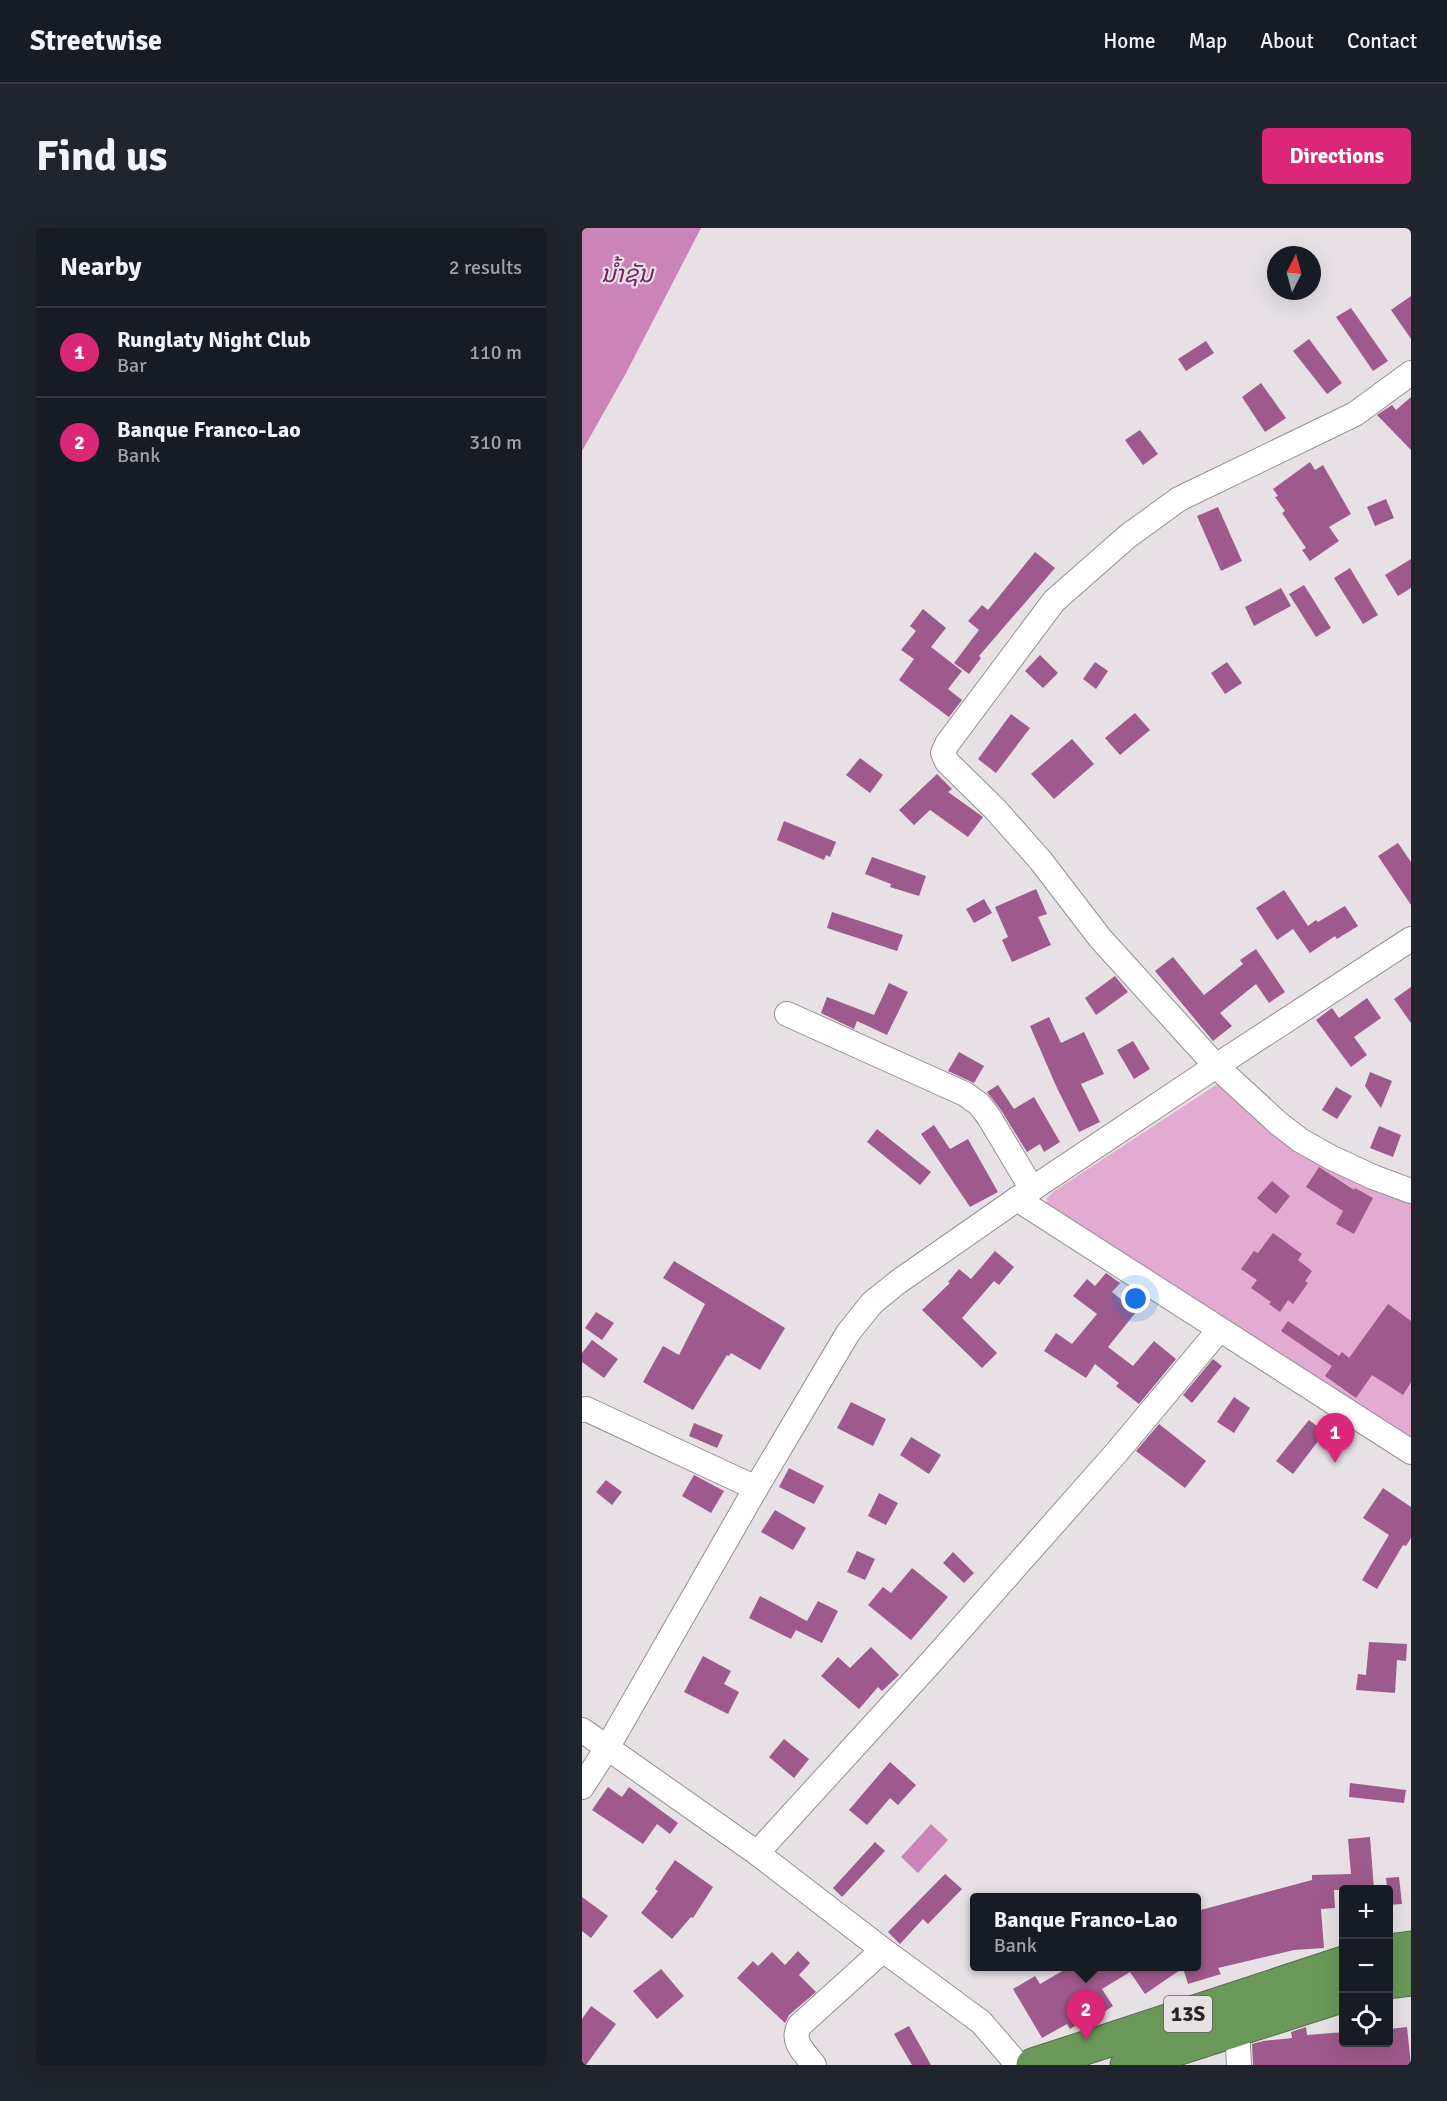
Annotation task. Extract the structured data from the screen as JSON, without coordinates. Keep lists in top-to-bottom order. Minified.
{"streets":{"highway":["13S"]},"water":["ນ້ຳຊັນ"],"north":"top","page":{"header":"Streetwise","nav":["Home","Map","About","Contact"],"buttons":"Directions","title":"Find us","heading":["Nearby","2 results"],"list":[{"mark":"1","name":"Runglaty Night Club","note":"Bar","value":"110 m"},{"mark":"2","name":"Banque Franco-Lao","note":"Bank","value":"310 m"}],"pins":["1","2"],"map_buttons":["+","−"],"popup":["Banque Franco-Lao","Bank"]}}
